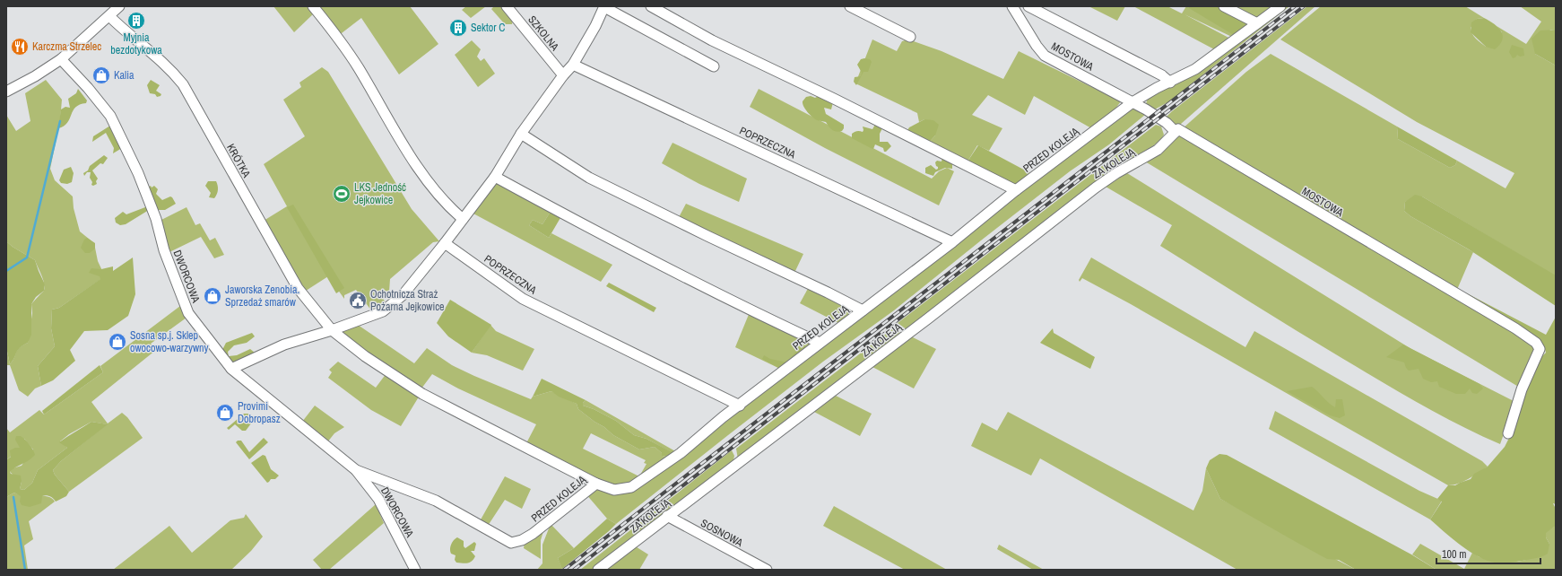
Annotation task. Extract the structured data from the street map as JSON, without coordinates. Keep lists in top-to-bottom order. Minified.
{"streets":{"street":["SZKOLNA","MOSTOWA","POPRZECZNA","PRZED KOLEJĄ","KRÓTKA","ZA KOLEJĄ","DWORCOWA","SOSNOWA"]},"crossings":[["MOSTOWA","PRZED KOLEJĄ"],["MOSTOWA","ZA KOLEJĄ"],["POPRZECZNA","PRZED KOLEJĄ"],["PRZED KOLEJĄ","DWORCOWA"],["ZA KOLEJĄ","SOSNOWA"]],"places":{"building":["Myjnia bezdotykowa","Sektor C"],"restaurant":["Karczma Strzelec"],"shop":["Kalia","Jaworska Zenobia. Sprzedaż smarów","Sosna sp.j. Sklep owocowo-warzywny","Provimi Dobropasz"],"sports":["LKS Jedność Jejkowice"],"public building":["Ochotnicza Straż Pożarna Jejkowice"]},"scale_bar":"100 m"}
